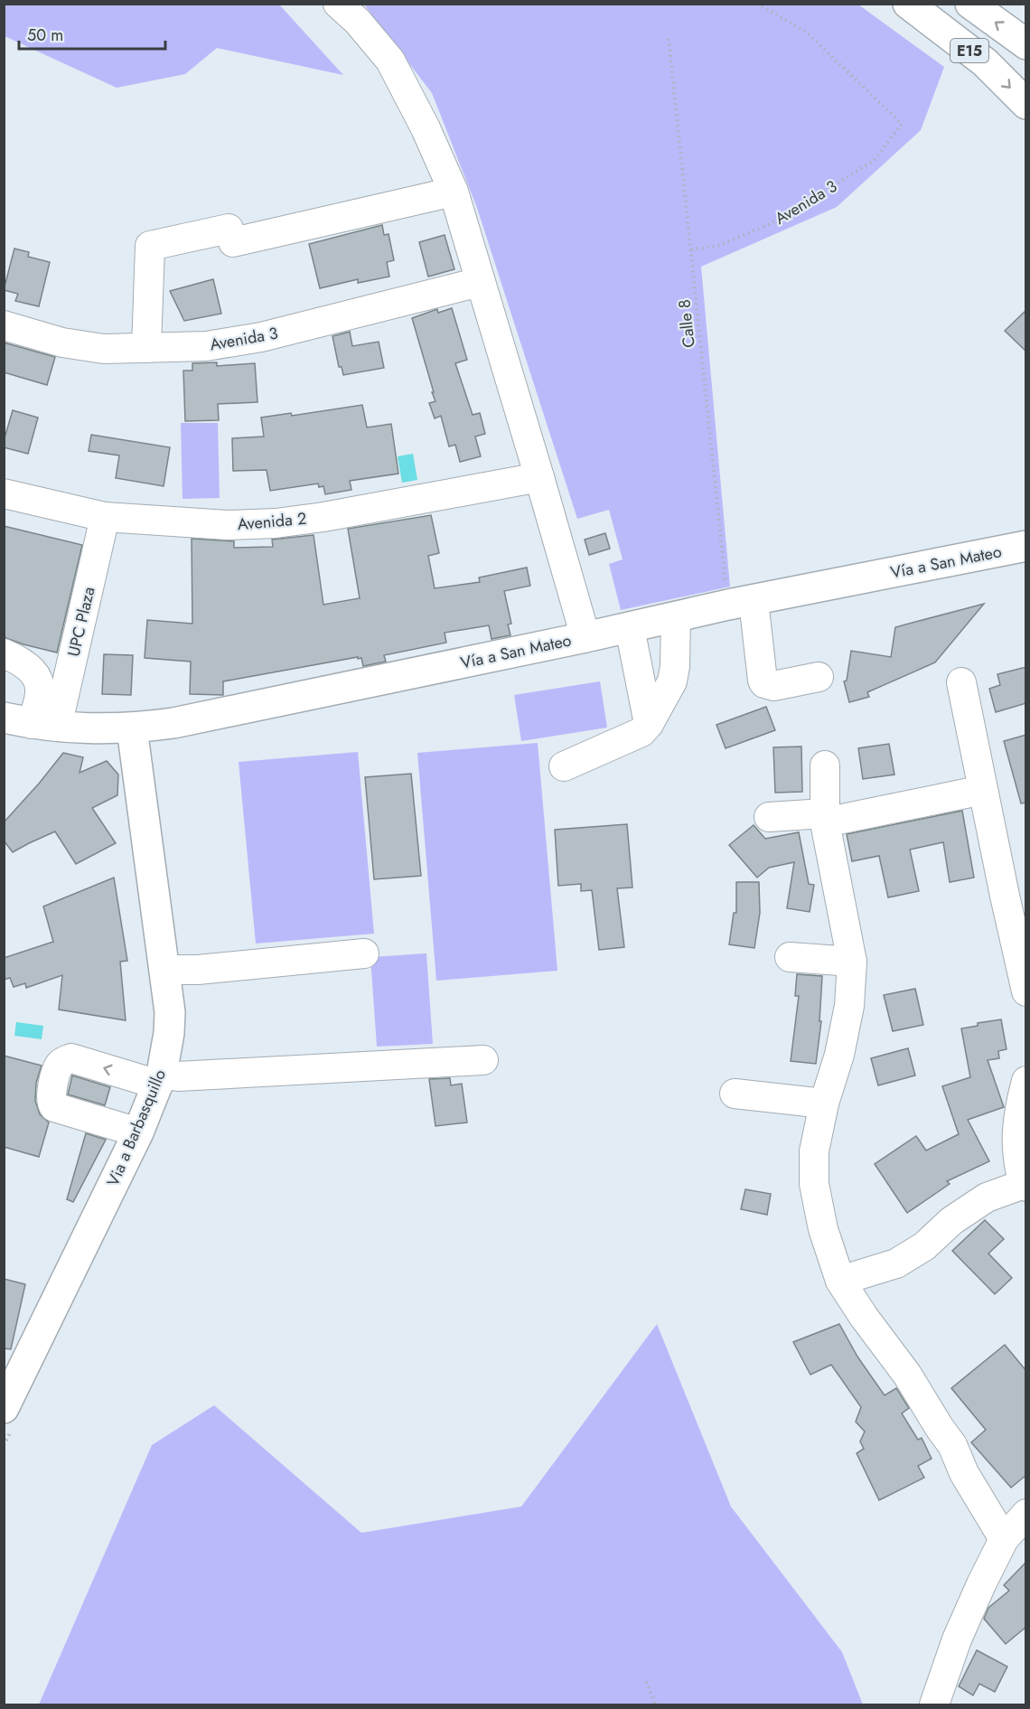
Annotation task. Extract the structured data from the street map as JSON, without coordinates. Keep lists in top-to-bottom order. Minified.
{"streets":{"main road":["E15","Vía a San Mateo","Via a Barbasquillo"],"street":["Avenida 3","Avenida 2","UPC Plaza"],"path":["Calle 8"]},"crossings":[["Avenida 3","Calle 8"],["Calle 8","Vía a San Mateo"],["Avenida 2","UPC Plaza"],["Vía a San Mateo","UPC Plaza"],["Vía a San Mateo","Via a Barbasquillo"]],"scale_bar":"50 m"}
